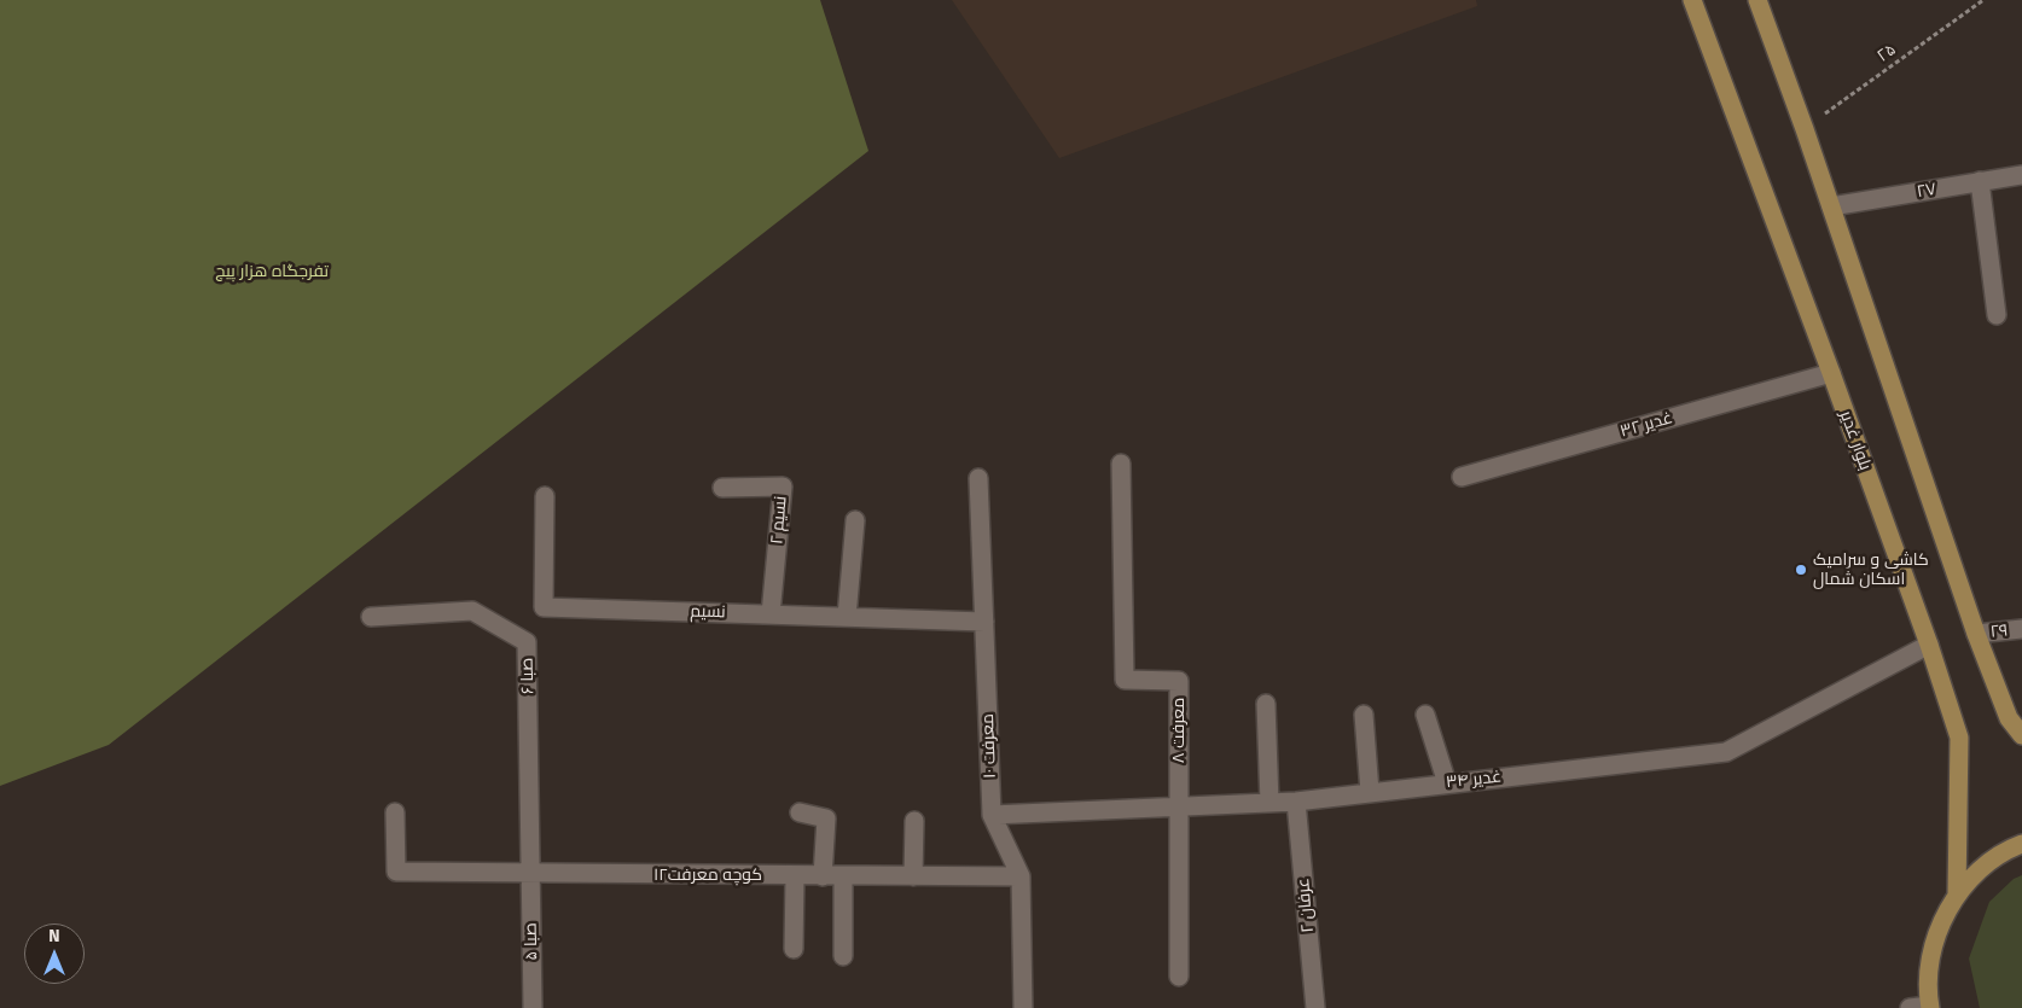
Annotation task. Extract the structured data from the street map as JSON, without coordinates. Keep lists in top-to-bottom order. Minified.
{"streets":{"main road":["بلوار غدیر"],"street":["۲۷","۳۲ غدیر","۲ نسیم","نسیم","۲۹","۶ صبا","معرفت ۸","معرفت ۱۰","۳۴ غدیر","کوچه معرفت۱۲","۲ عرفان","صبا ۵"],"path":["۲۵"]},"crossings":[["۳۲ غدیر","بلوار غدیر"],["بلوار غدیر","۳۴ غدیر"],["۲ نسیم","نسیم"],["نسیم","معرفت ۱۰"],["۶ صبا","کوچه معرفت۱۲"],["۶ صبا","صبا ۵"],["معرفت ۸","۳۴ غدیر"],["معرفت ۱۰","۳۴ غدیر"],["معرفت ۱۰","کوچه معرفت۱۲"],["۳۴ غدیر","۲ عرفان"],["کوچه معرفت۱۲","صبا ۵"]],"parks":["تفرجگاه هزار پیچ"],"places":["کاشی و سرامیک اسکان شمال"],"north":"top"}
